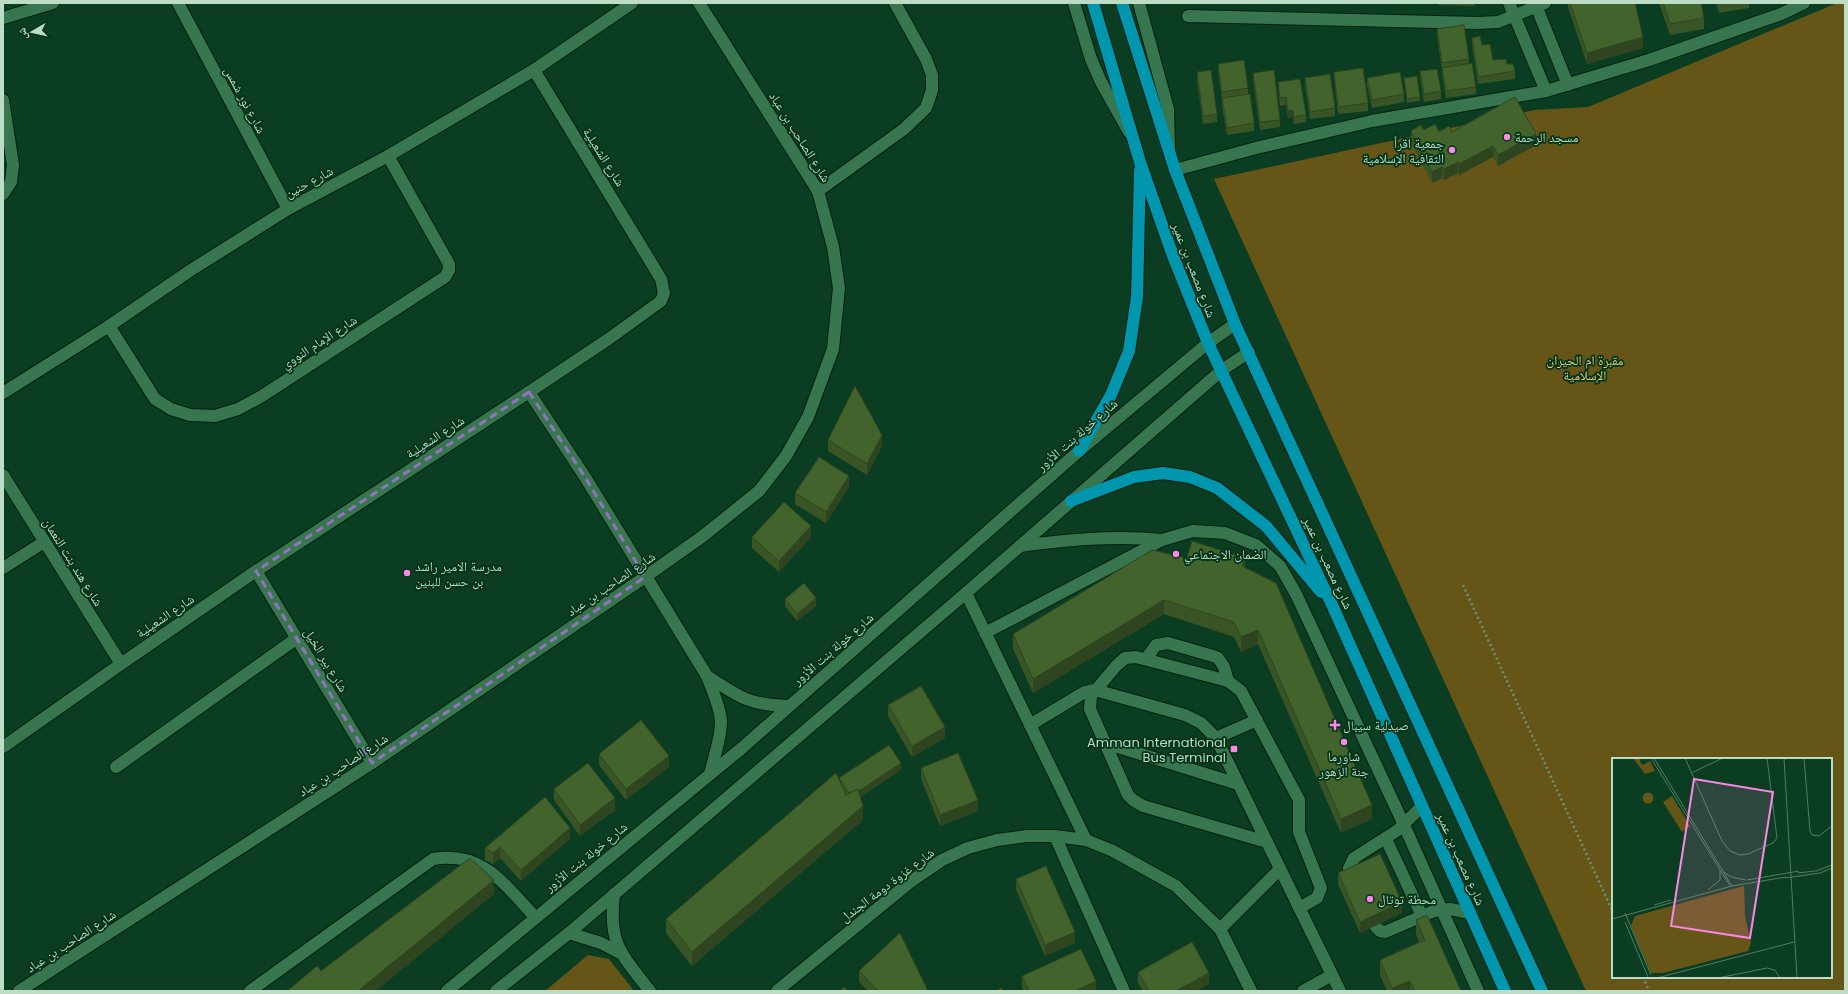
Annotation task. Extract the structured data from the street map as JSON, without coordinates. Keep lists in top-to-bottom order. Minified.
{"streets":{"highway":["شارع مصعب بن عمير"],"street":["شارع نور شمس","شارع الصاحب بن عباد","شارع الشعيلية","شارع حنين","شارع الإمام النووي","شارع خولة بنت الأزور","شارع هند بنت النعمان","شارع بير الخيل","شارع غزوة دومة الجندل"]},"crossings":[["شارع نور شمس","شارع حنين"],["شارع الصاحب بن عباد","شارع بير الخيل"],["شارع الشعيلية","شارع حنين"],["شارع الشعيلية","شارع هند بنت النعمان"],["شارع الشعيلية","شارع بير الخيل"],["شارع حنين","شارع الإمام النووي"],["شارع مصعب بن عمير","شارع خولة بنت الأزور"]],"parks":["مقبرة ام الحيران الإسلامية"],"places":{"other":["مسجد الرحمة","جمعية اقرأ الثقافية الإسلامية","الضمان الاجتماعي","مدرسة الامير راشد بن حسن للبنين","شاورما جنة الزهور","محطة توتال"],"health":["صيدلية سيبال"],"transit":["Amman International Bus Terminal"]},"north":"left"}
